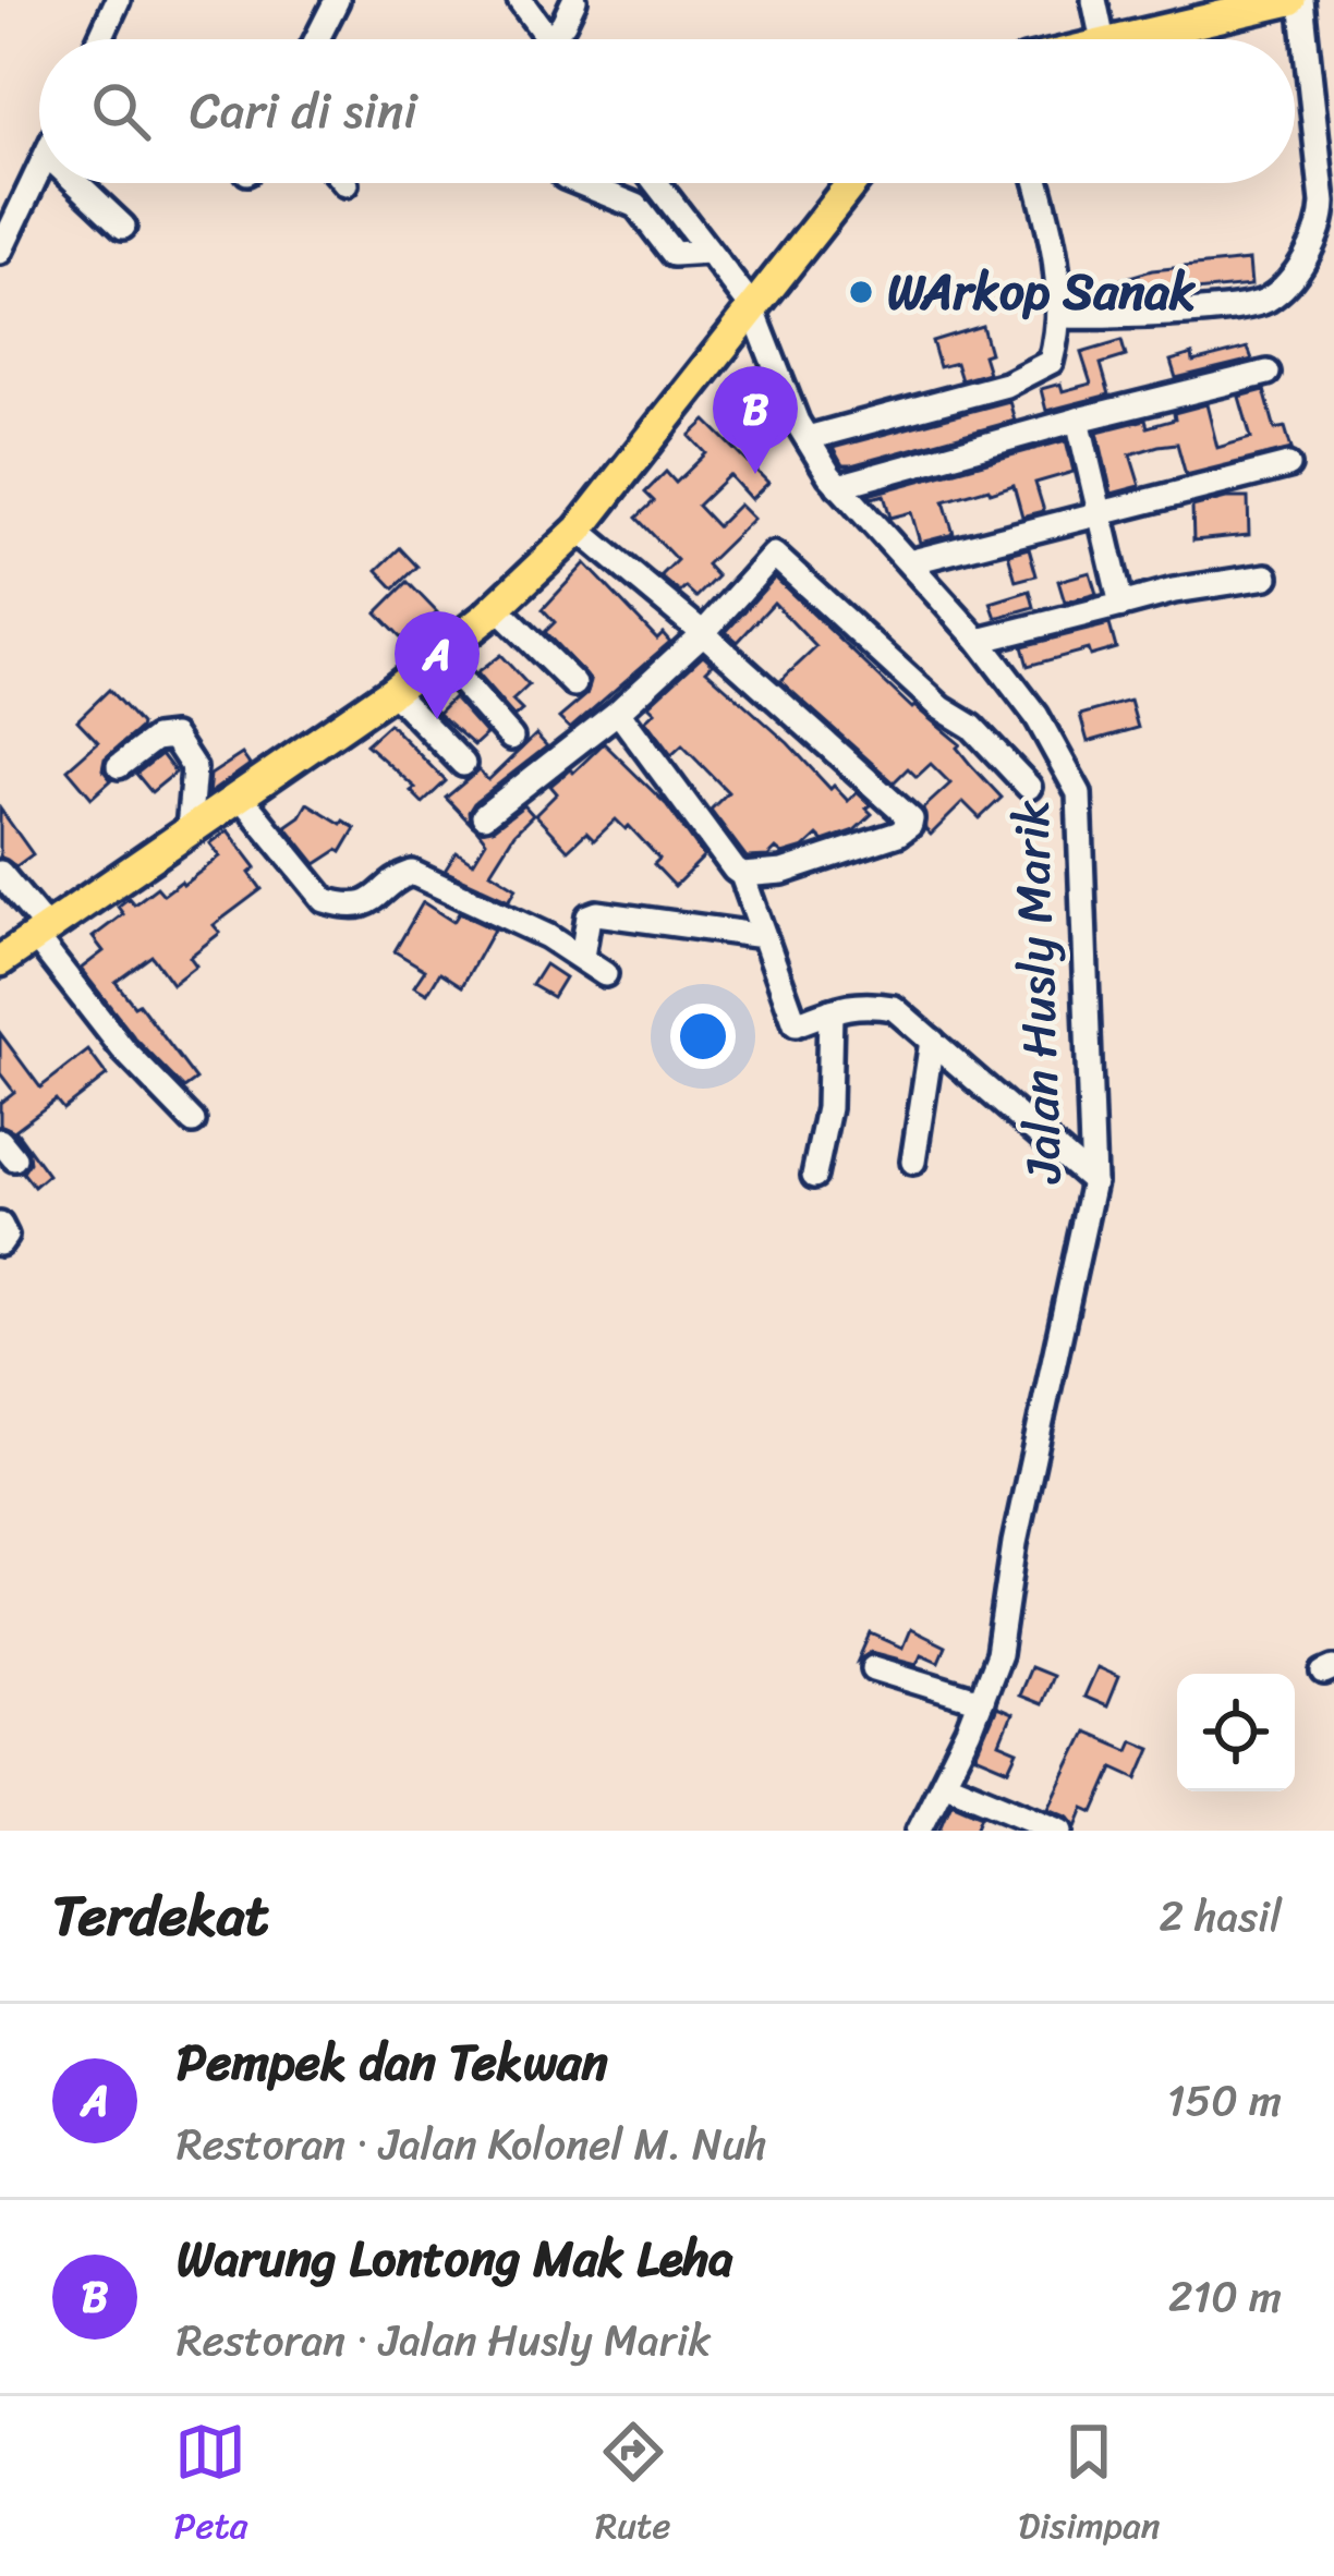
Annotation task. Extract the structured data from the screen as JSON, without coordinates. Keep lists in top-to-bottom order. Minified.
{"streets":{"street":["Jalan Husly Marik"]},"places":["WArkop Sanak"],"page":{"search":"Cari di sini","pins":["B","A"],"heading":["Terdekat","2 hasil"],"list":[{"mark":"A","name":"Pempek dan Tekwan","note":"Restoran · Jalan Kolonel M. Nuh","value":"150 m"},{"mark":"B","name":"Warung Lontong Mak Leha","note":"Restoran · Jalan Husly Marik","value":"210 m"}],"nav":["Peta","Rute","Disimpan"]}}
